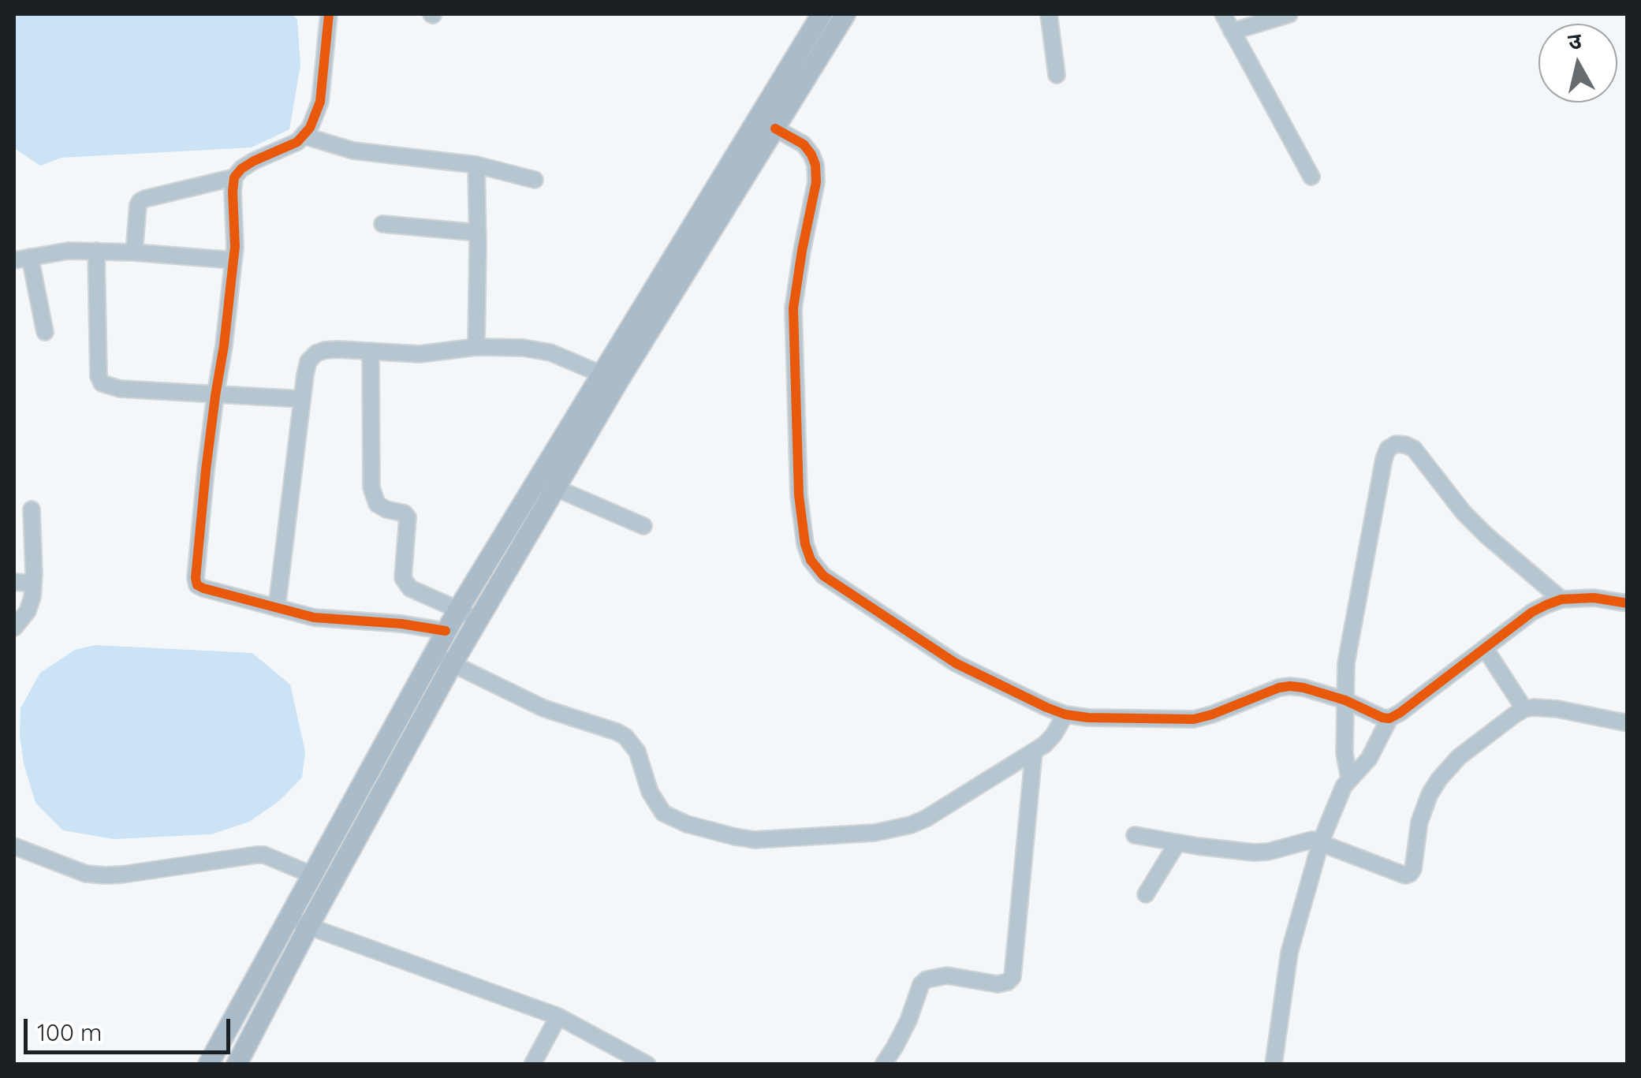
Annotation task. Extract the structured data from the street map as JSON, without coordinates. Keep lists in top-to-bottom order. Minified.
{"scale_bar":"100 m","north":"top"}
